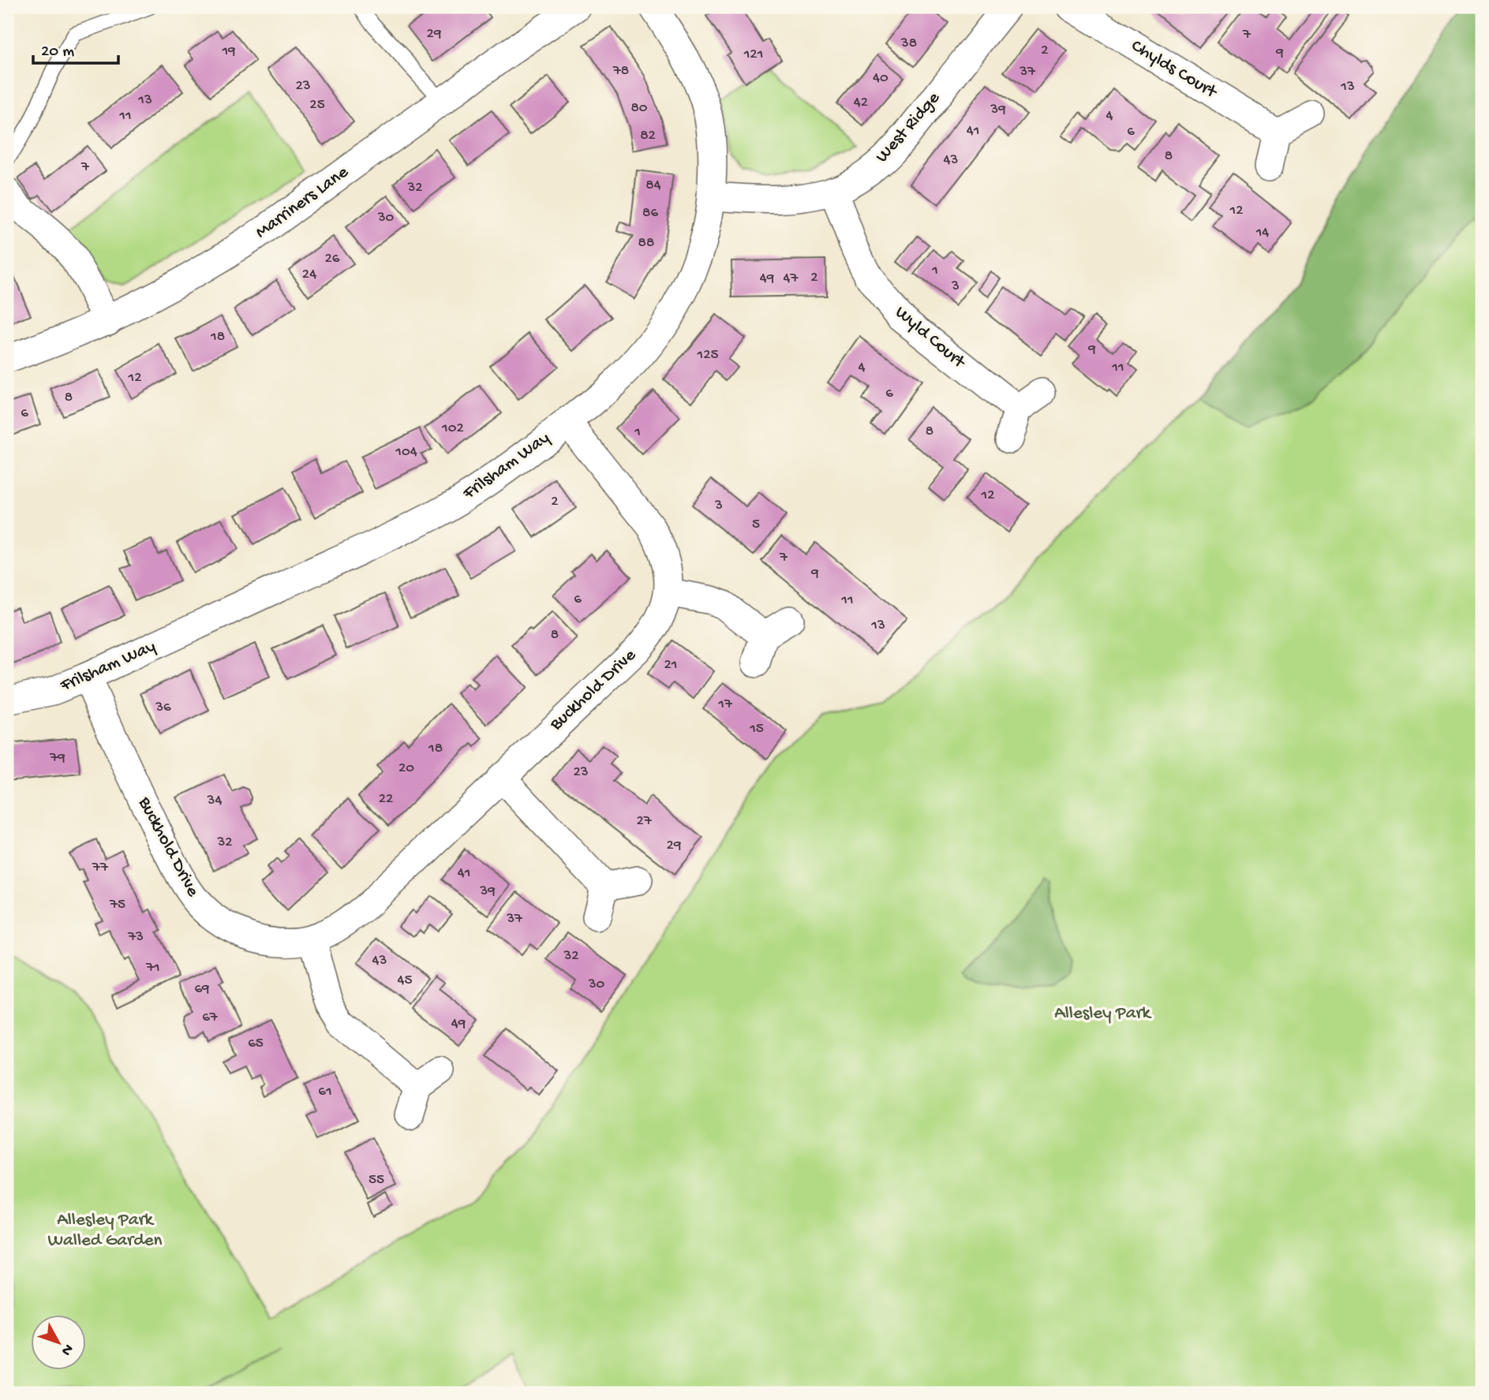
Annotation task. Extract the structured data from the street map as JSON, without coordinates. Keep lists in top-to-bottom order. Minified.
{"streets":{"street":["Chylds Court","West Ridge","Marriners Lane","Wyld Court","Frilsham Way","Buckhold Drive"]},"crossings":[["West Ridge","Wyld Court"],["West Ridge","Frilsham Way"],["Frilsham Way","Buckhold Drive"]],"parks":["Allesley Park","Allesley Park Walled Garden"],"house_numbers":["29","7","38","2","19","9","121","78","37","40","23","13","13","42","25","80","39","11","4","41","6","82","8","43","7","84","32","12","86","30","14","88","26","1","24","2","49","47","3","18","9","125","4","11","12","6","8","6","102","8","1","104","12","2","3","5","7","9","6","11","13","8","21","17","36","15","18","79","20","23","22","34","27","32","29","77","41","39","75","37","73","32","43","71","45","30","69","67","49","65","61","55"],"scale_bar":"20 m","north":"bottom right"}
